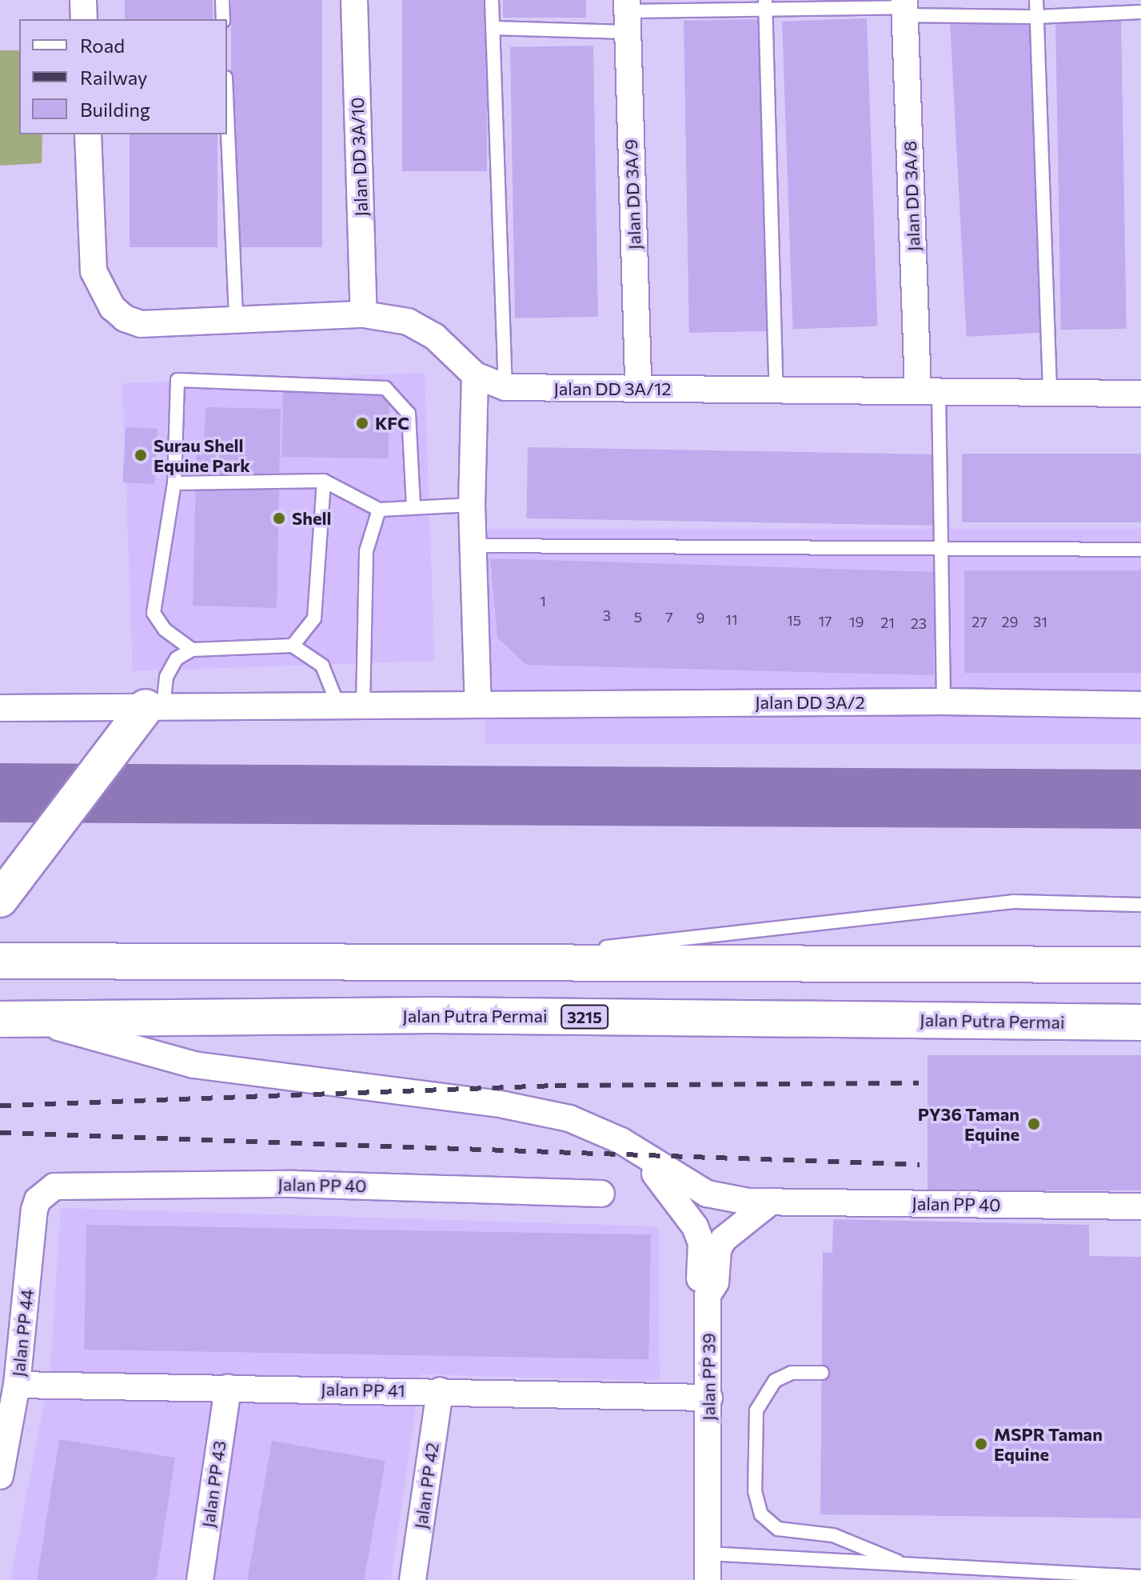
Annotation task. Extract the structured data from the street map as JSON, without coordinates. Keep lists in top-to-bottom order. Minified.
{"streets":{"main road":["Jalan Putra Permai","3215"],"street":["Jalan DD 3A/10","Jalan DD 3A/9","Jalan DD 3A/8","Jalan DD 3A/12","Jalan DD 3A/2","Jalan PP 40","Jalan PP 44","Jalan PP 39","Jalan PP 41","Jalan PP 43","Jalan PP 42"]},"crossings":[["Jalan DD 3A/10","Jalan DD 3A/12"],["Jalan DD 3A/9","Jalan DD 3A/12"],["Jalan DD 3A/8","Jalan DD 3A/12"],["Jalan PP 40","Jalan PP 44"],["Jalan PP 40","Jalan PP 39"],["Jalan PP 44","Jalan PP 41"],["Jalan PP 39","Jalan PP 41"],["Jalan PP 41","Jalan PP 43"],["Jalan PP 41","Jalan PP 42"]],"places":["KFC","Surau Shell Equine Park","Shell","PY36 Taman Equine","MSPR Taman Equine"],"house_numbers":["1","3","5","7","9","11","15","17","19","27","29","31","21","23"],"legend":["Road","Railway","Building"]}
